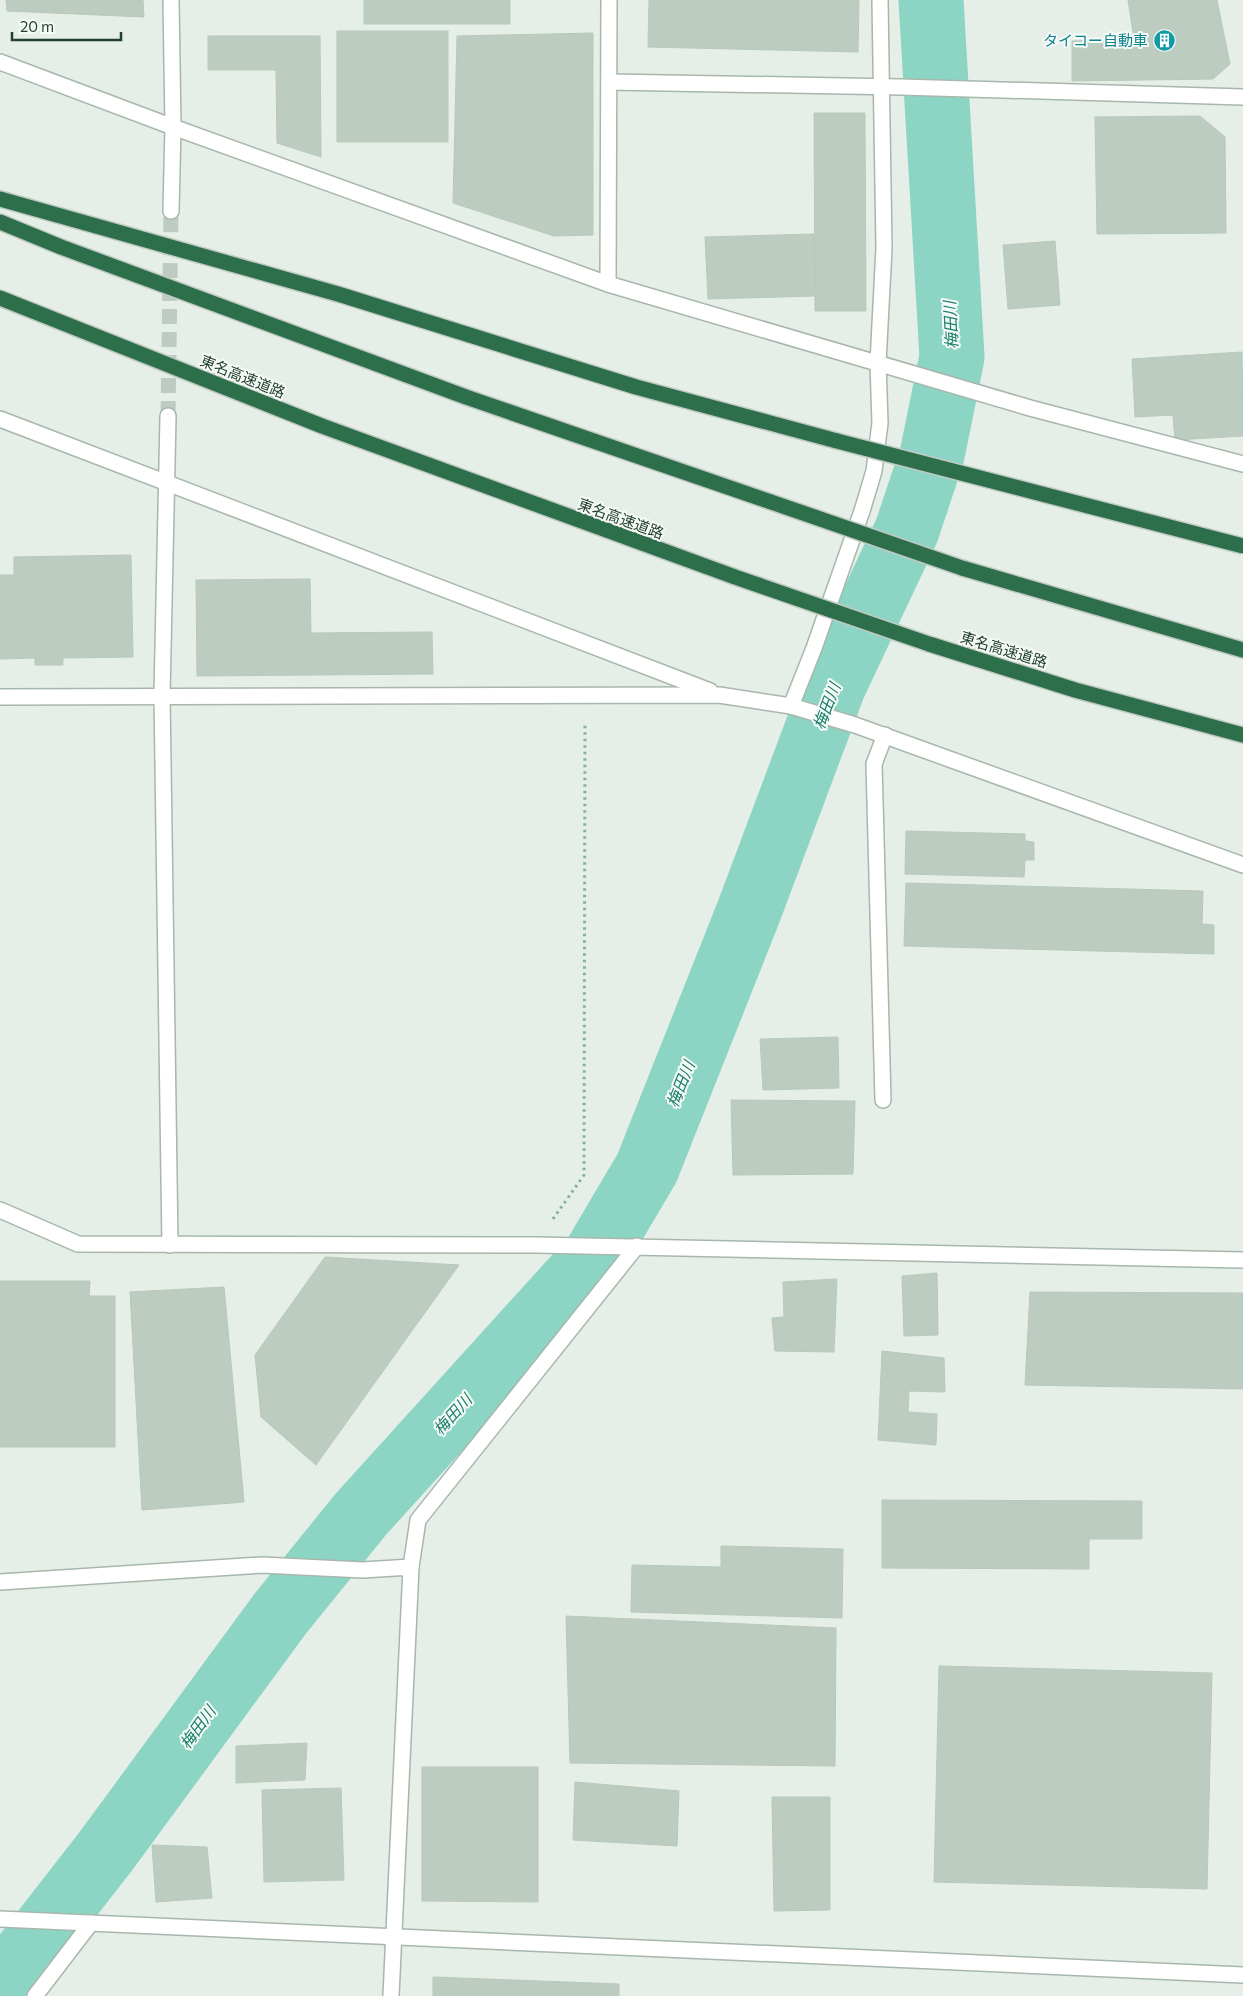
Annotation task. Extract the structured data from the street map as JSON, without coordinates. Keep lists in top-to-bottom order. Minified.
{"streets":{"highway":["東名高速道路"]},"water":["梅田川"],"places":{"building":["タイコー自動車"]},"scale_bar":"20 m"}
